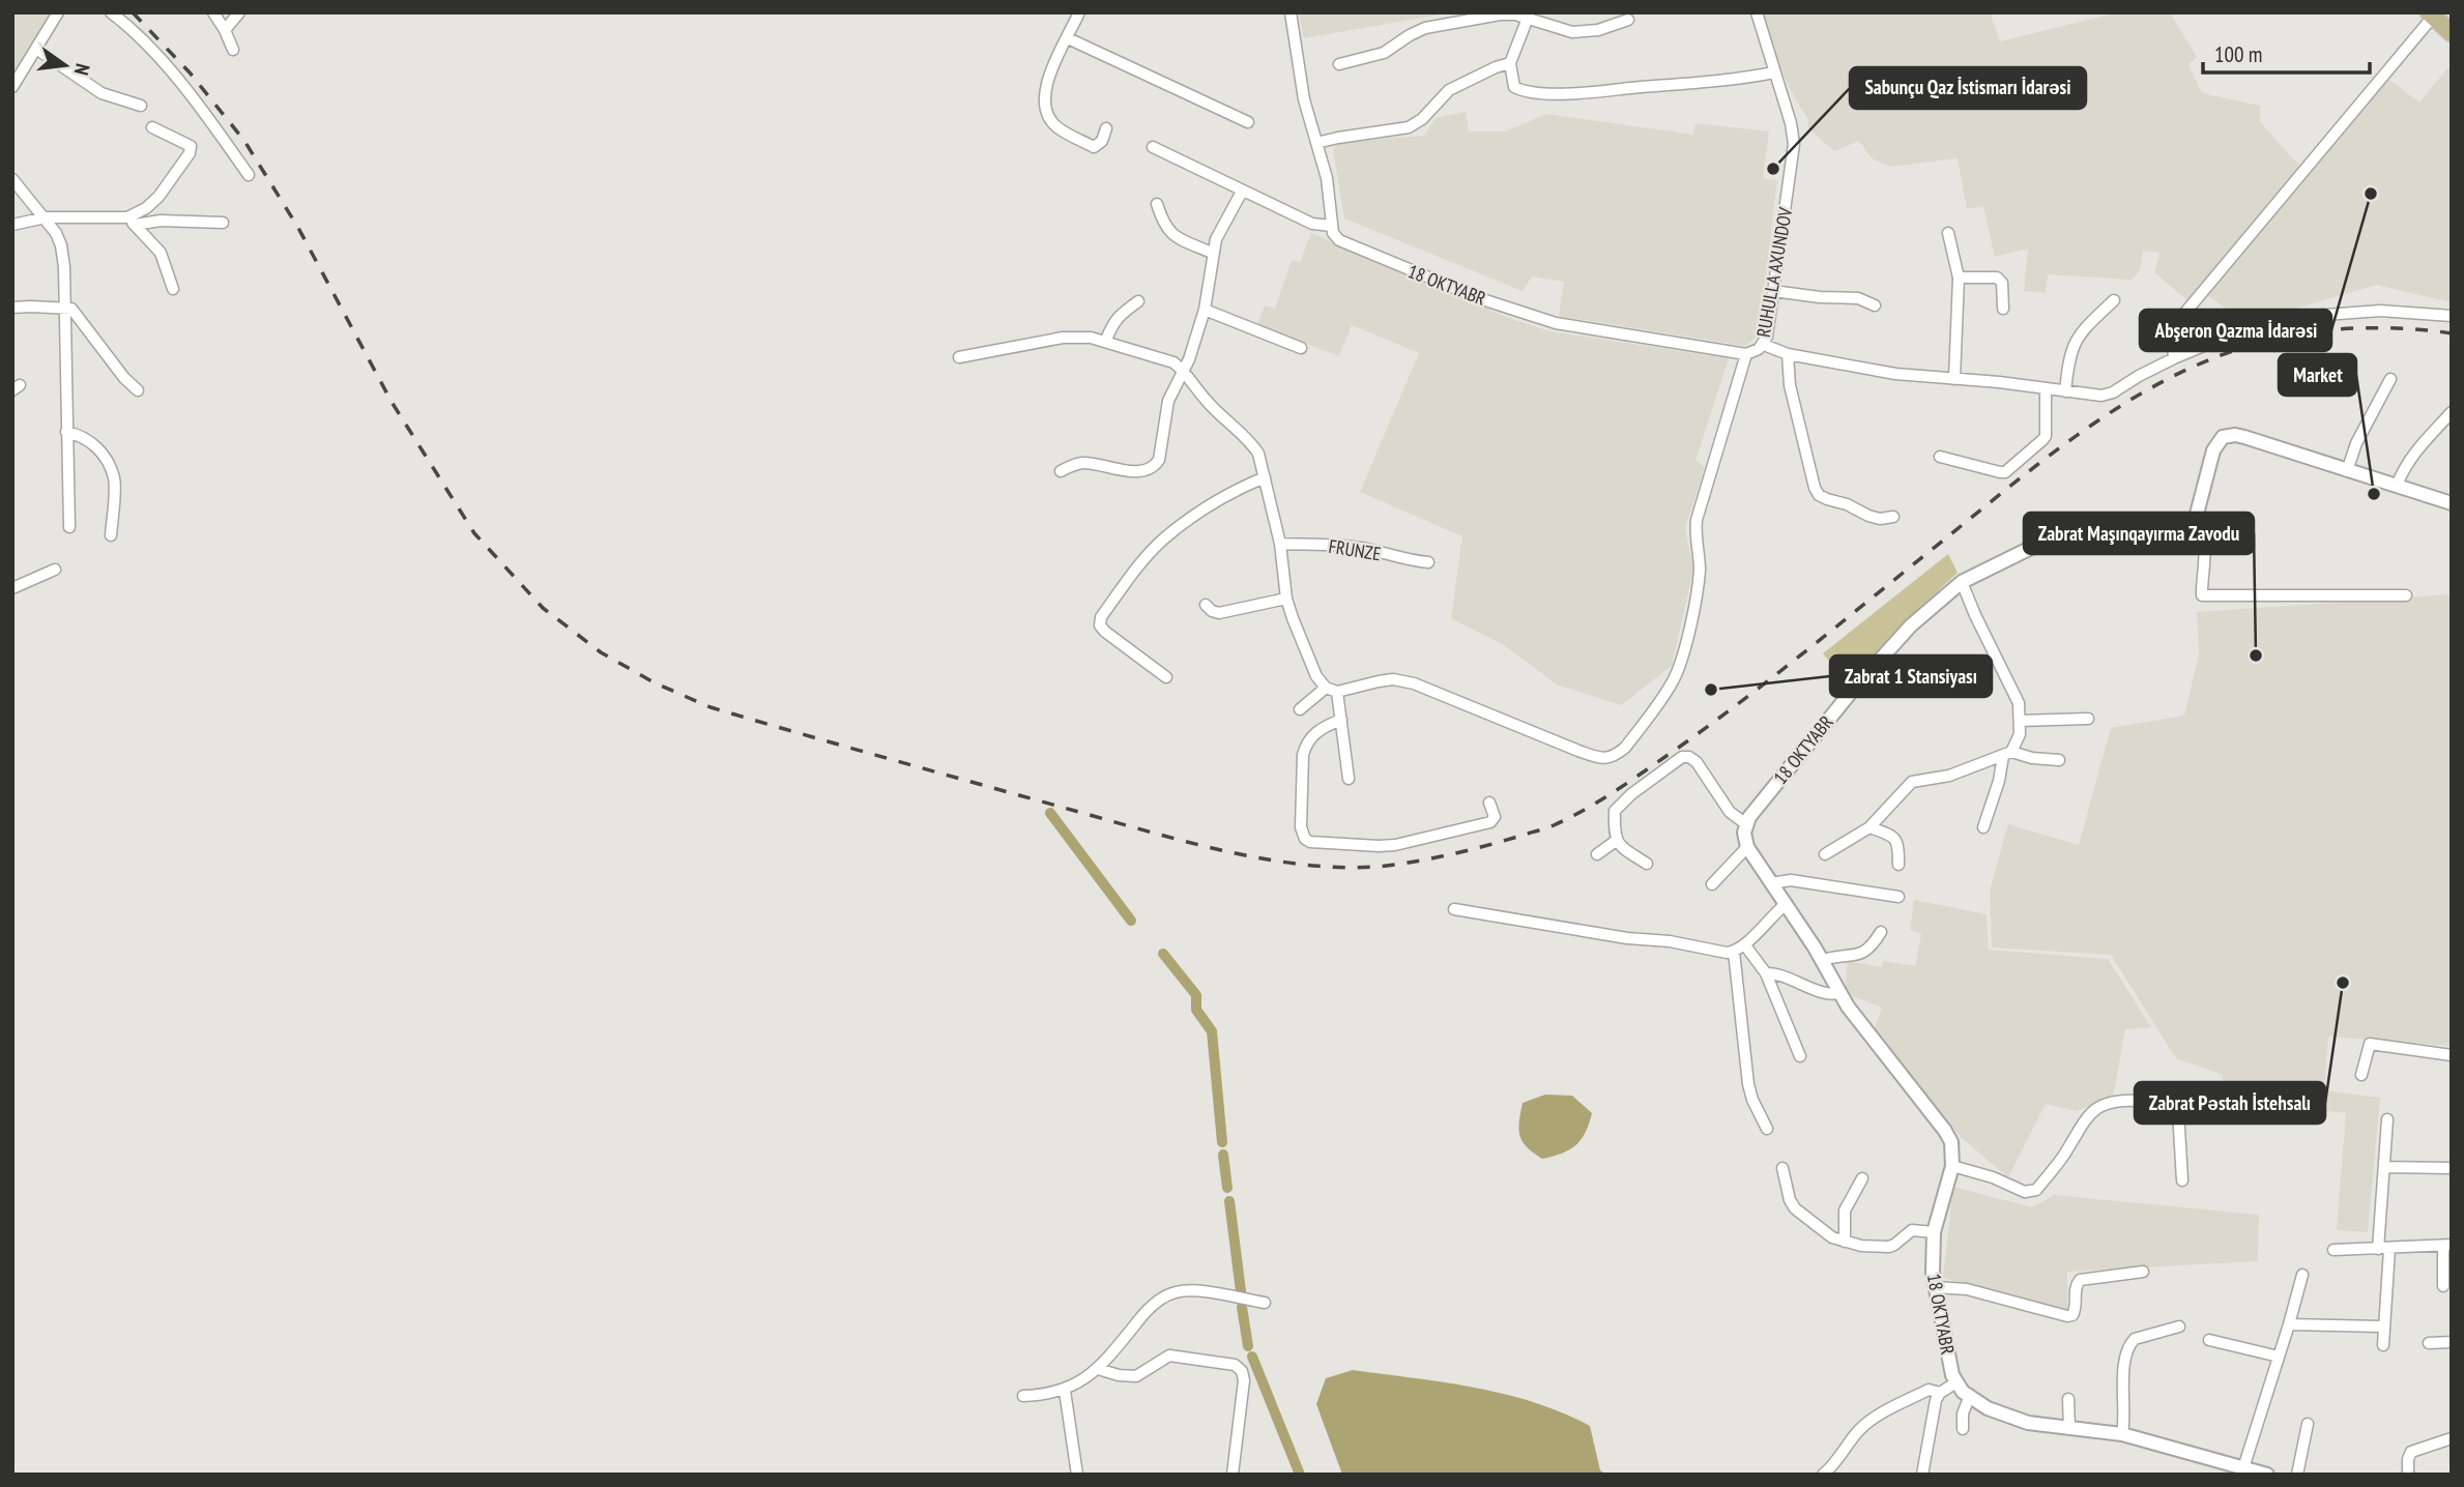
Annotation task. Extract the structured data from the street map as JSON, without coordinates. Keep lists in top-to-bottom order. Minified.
{"streets":{"street":["RUHULLA AXUNDOV","18 OKTYABR","FRUNZE"]},"crossings":[["RUHULLA AXUNDOV","18 OKTYABR"]],"places":["Sabunçu Qaz İstismarı İdarəsi","Abşeron Qazma İdarəsi","Market","Zabrat Maşınqayırma Zavodu","Zabrat 1 Stansiyası","Zabrat Pəstah İstehsalı"],"scale_bar":"100 m","north":"right"}
